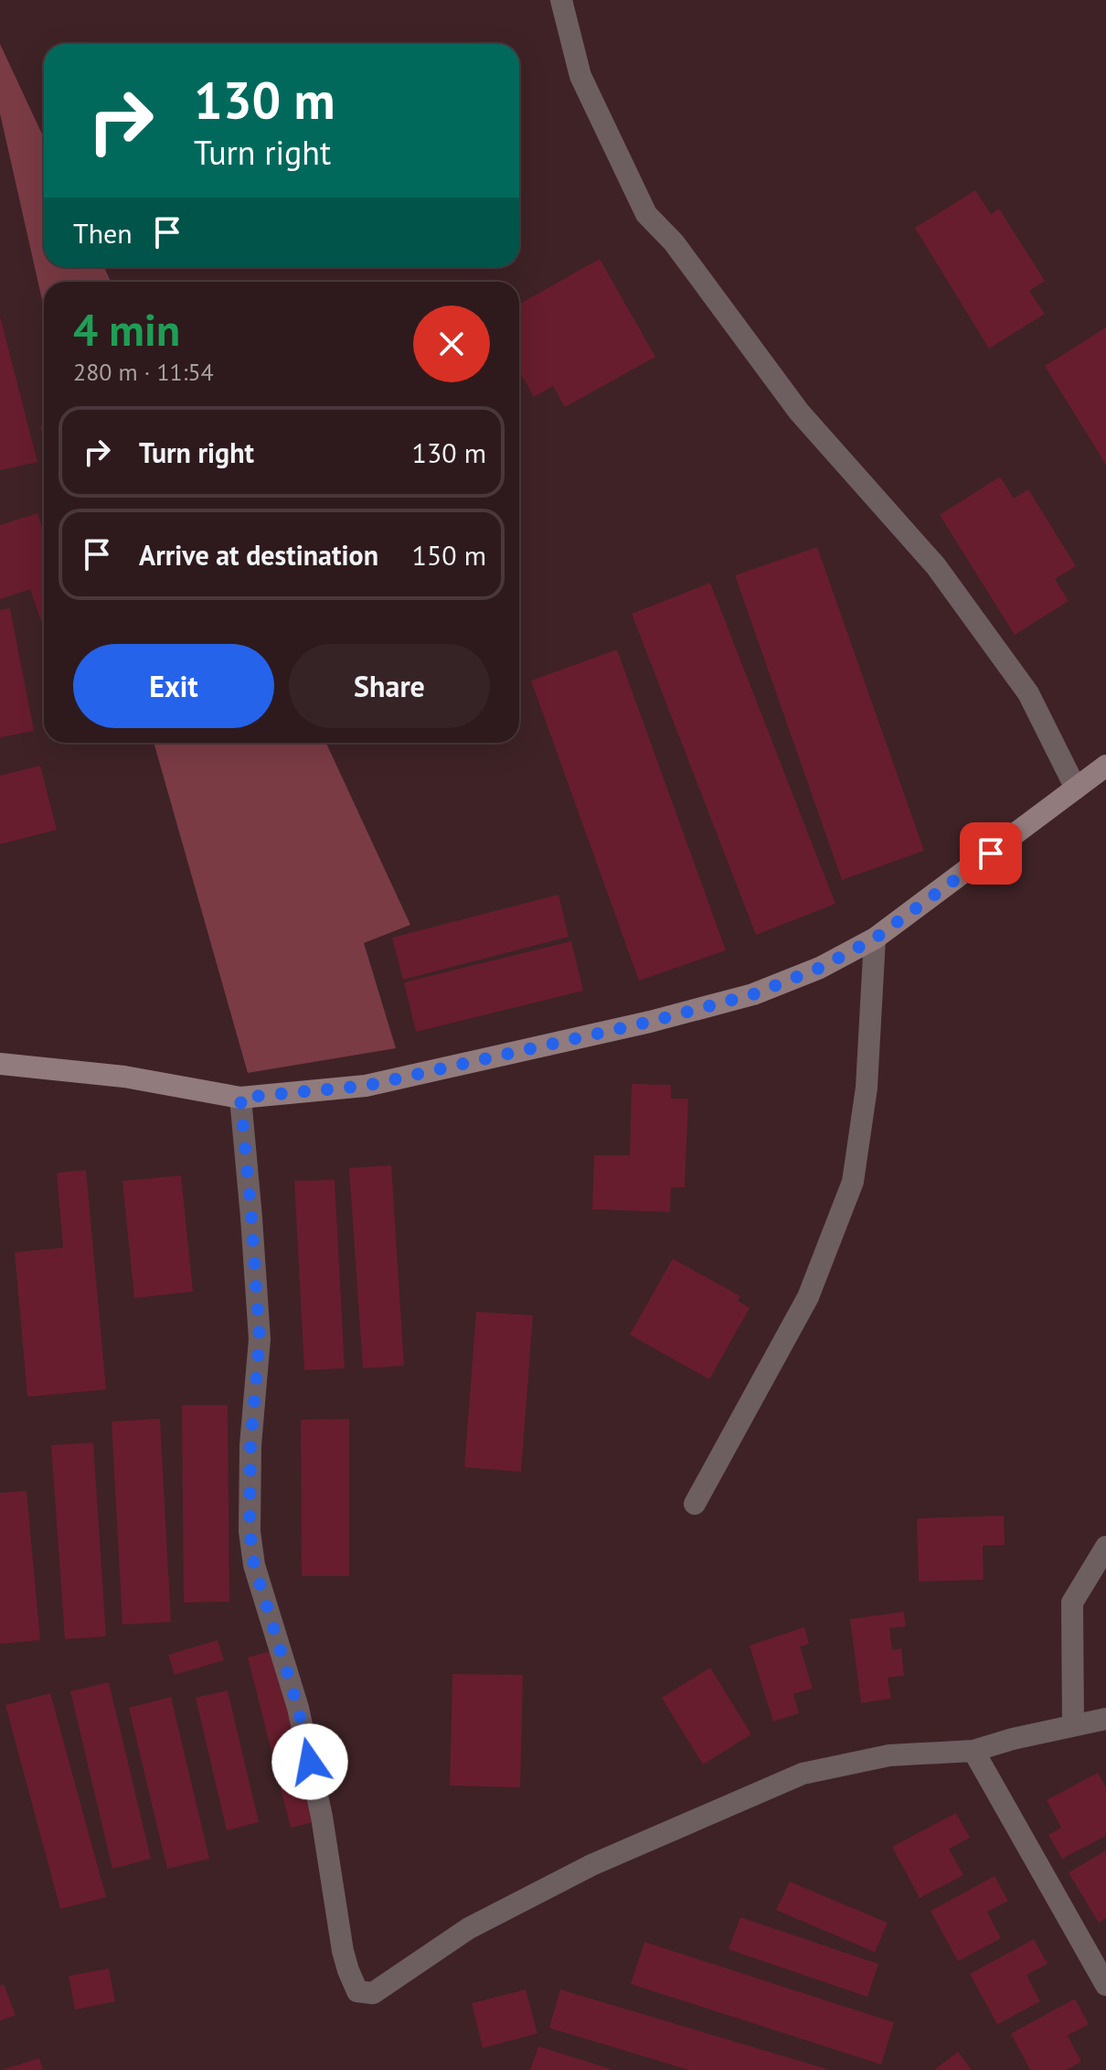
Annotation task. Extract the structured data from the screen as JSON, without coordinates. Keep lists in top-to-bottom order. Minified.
{"page":{"turn":["130 m","Turn right"],"then":"Then","heading":["4 min","280 m · 11:54"],"list":[{"name":"Turn right","value":"130 m"},{"name":"Arrive at destination","value":"150 m"}],"buttons":["Exit","Share"]}}
